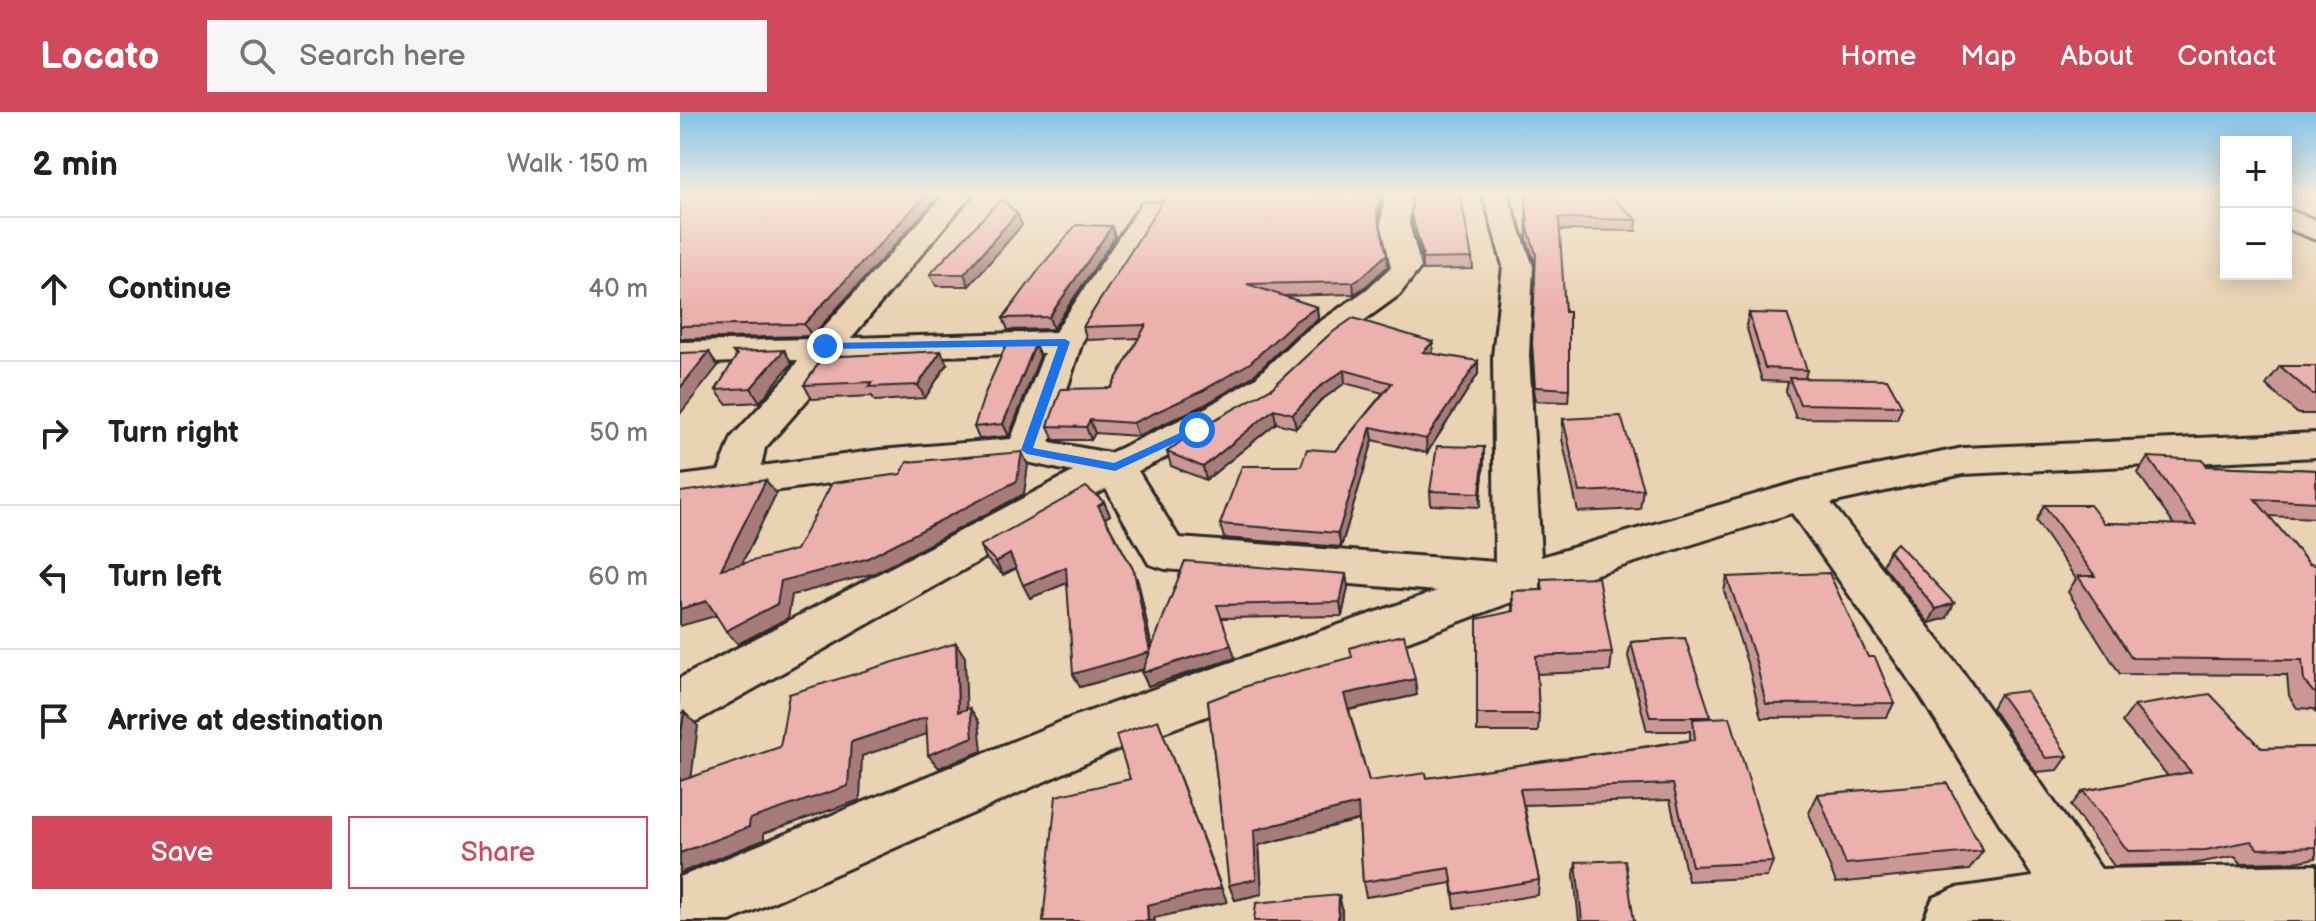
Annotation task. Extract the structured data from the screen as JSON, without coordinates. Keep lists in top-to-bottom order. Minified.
{"page":{"header":"Locato","search":"Search here","nav":["Home","Map","About","Contact"],"heading":["2 min","Walk · 150 m"],"map_buttons":["+","−"],"list":[["Continue","40 m"],["Turn right","50 m"],["Turn left","60 m"],"Arrive at destination"],"buttons":["Save","Share"]}}
